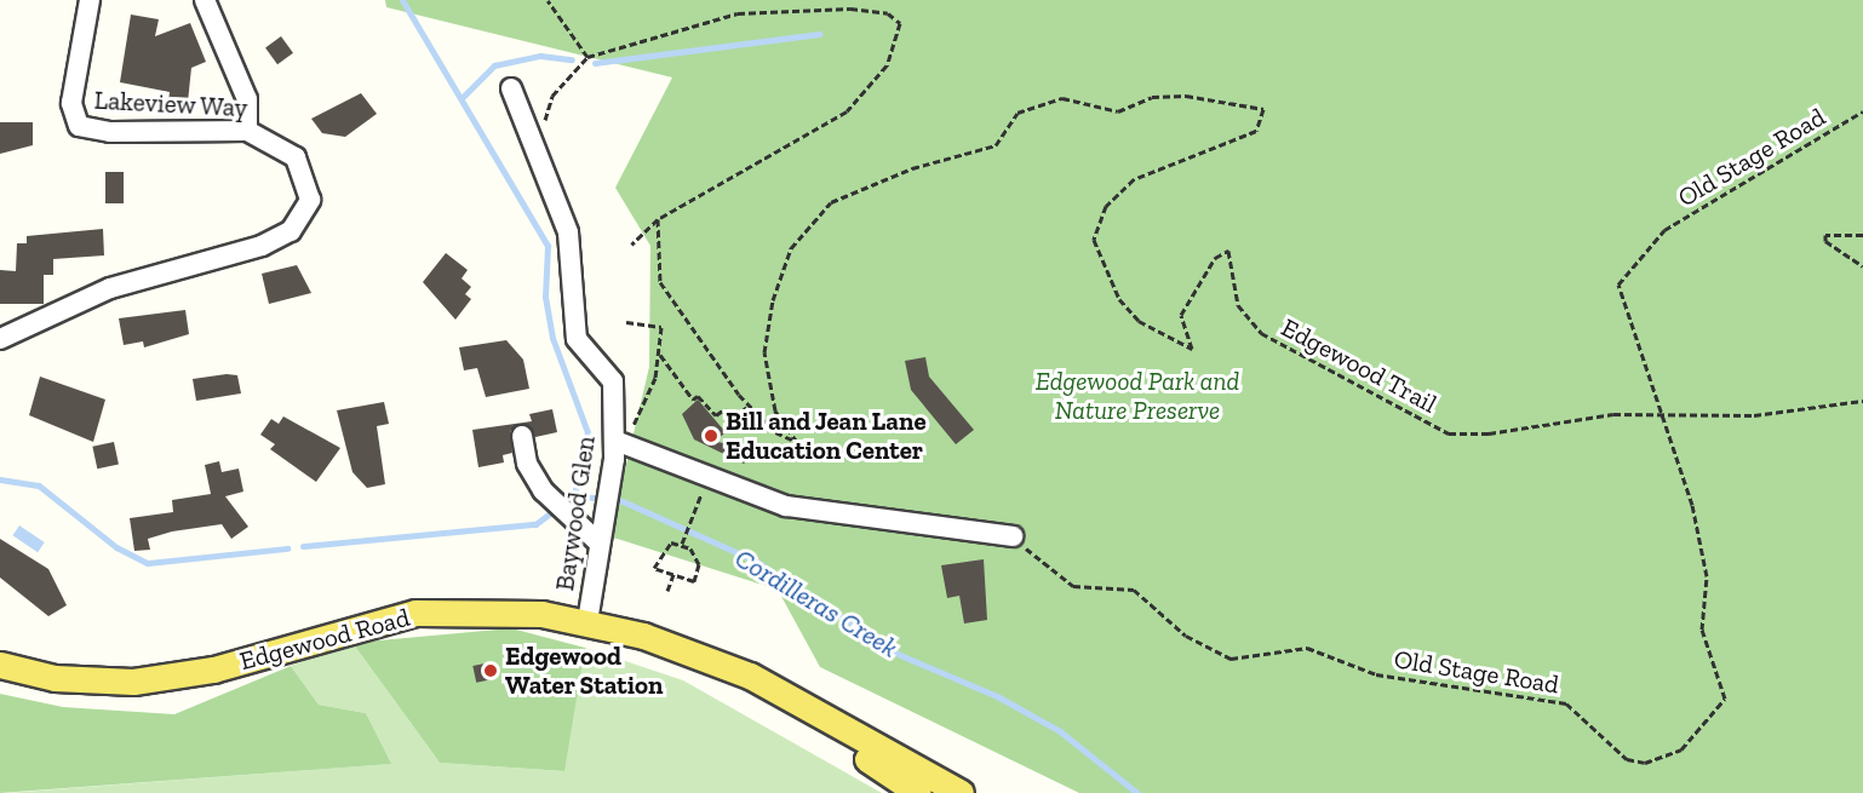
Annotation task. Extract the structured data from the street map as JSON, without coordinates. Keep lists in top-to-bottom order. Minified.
{"streets":{"main road":["Edgewood Road"],"street":["Lakeview Way","Baywood Glen"],"path":["Old Stage Road","Edgewood Trail"]},"crossings":[["Old Stage Road","Edgewood Trail"],["Baywood Glen","Edgewood Road"]],"water":["Cordilleras Creek"],"parks":["Edgewood Park and Nature Preserve"],"places":["Bill and Jean Lane Education Center","Edgewood Water Station"]}
